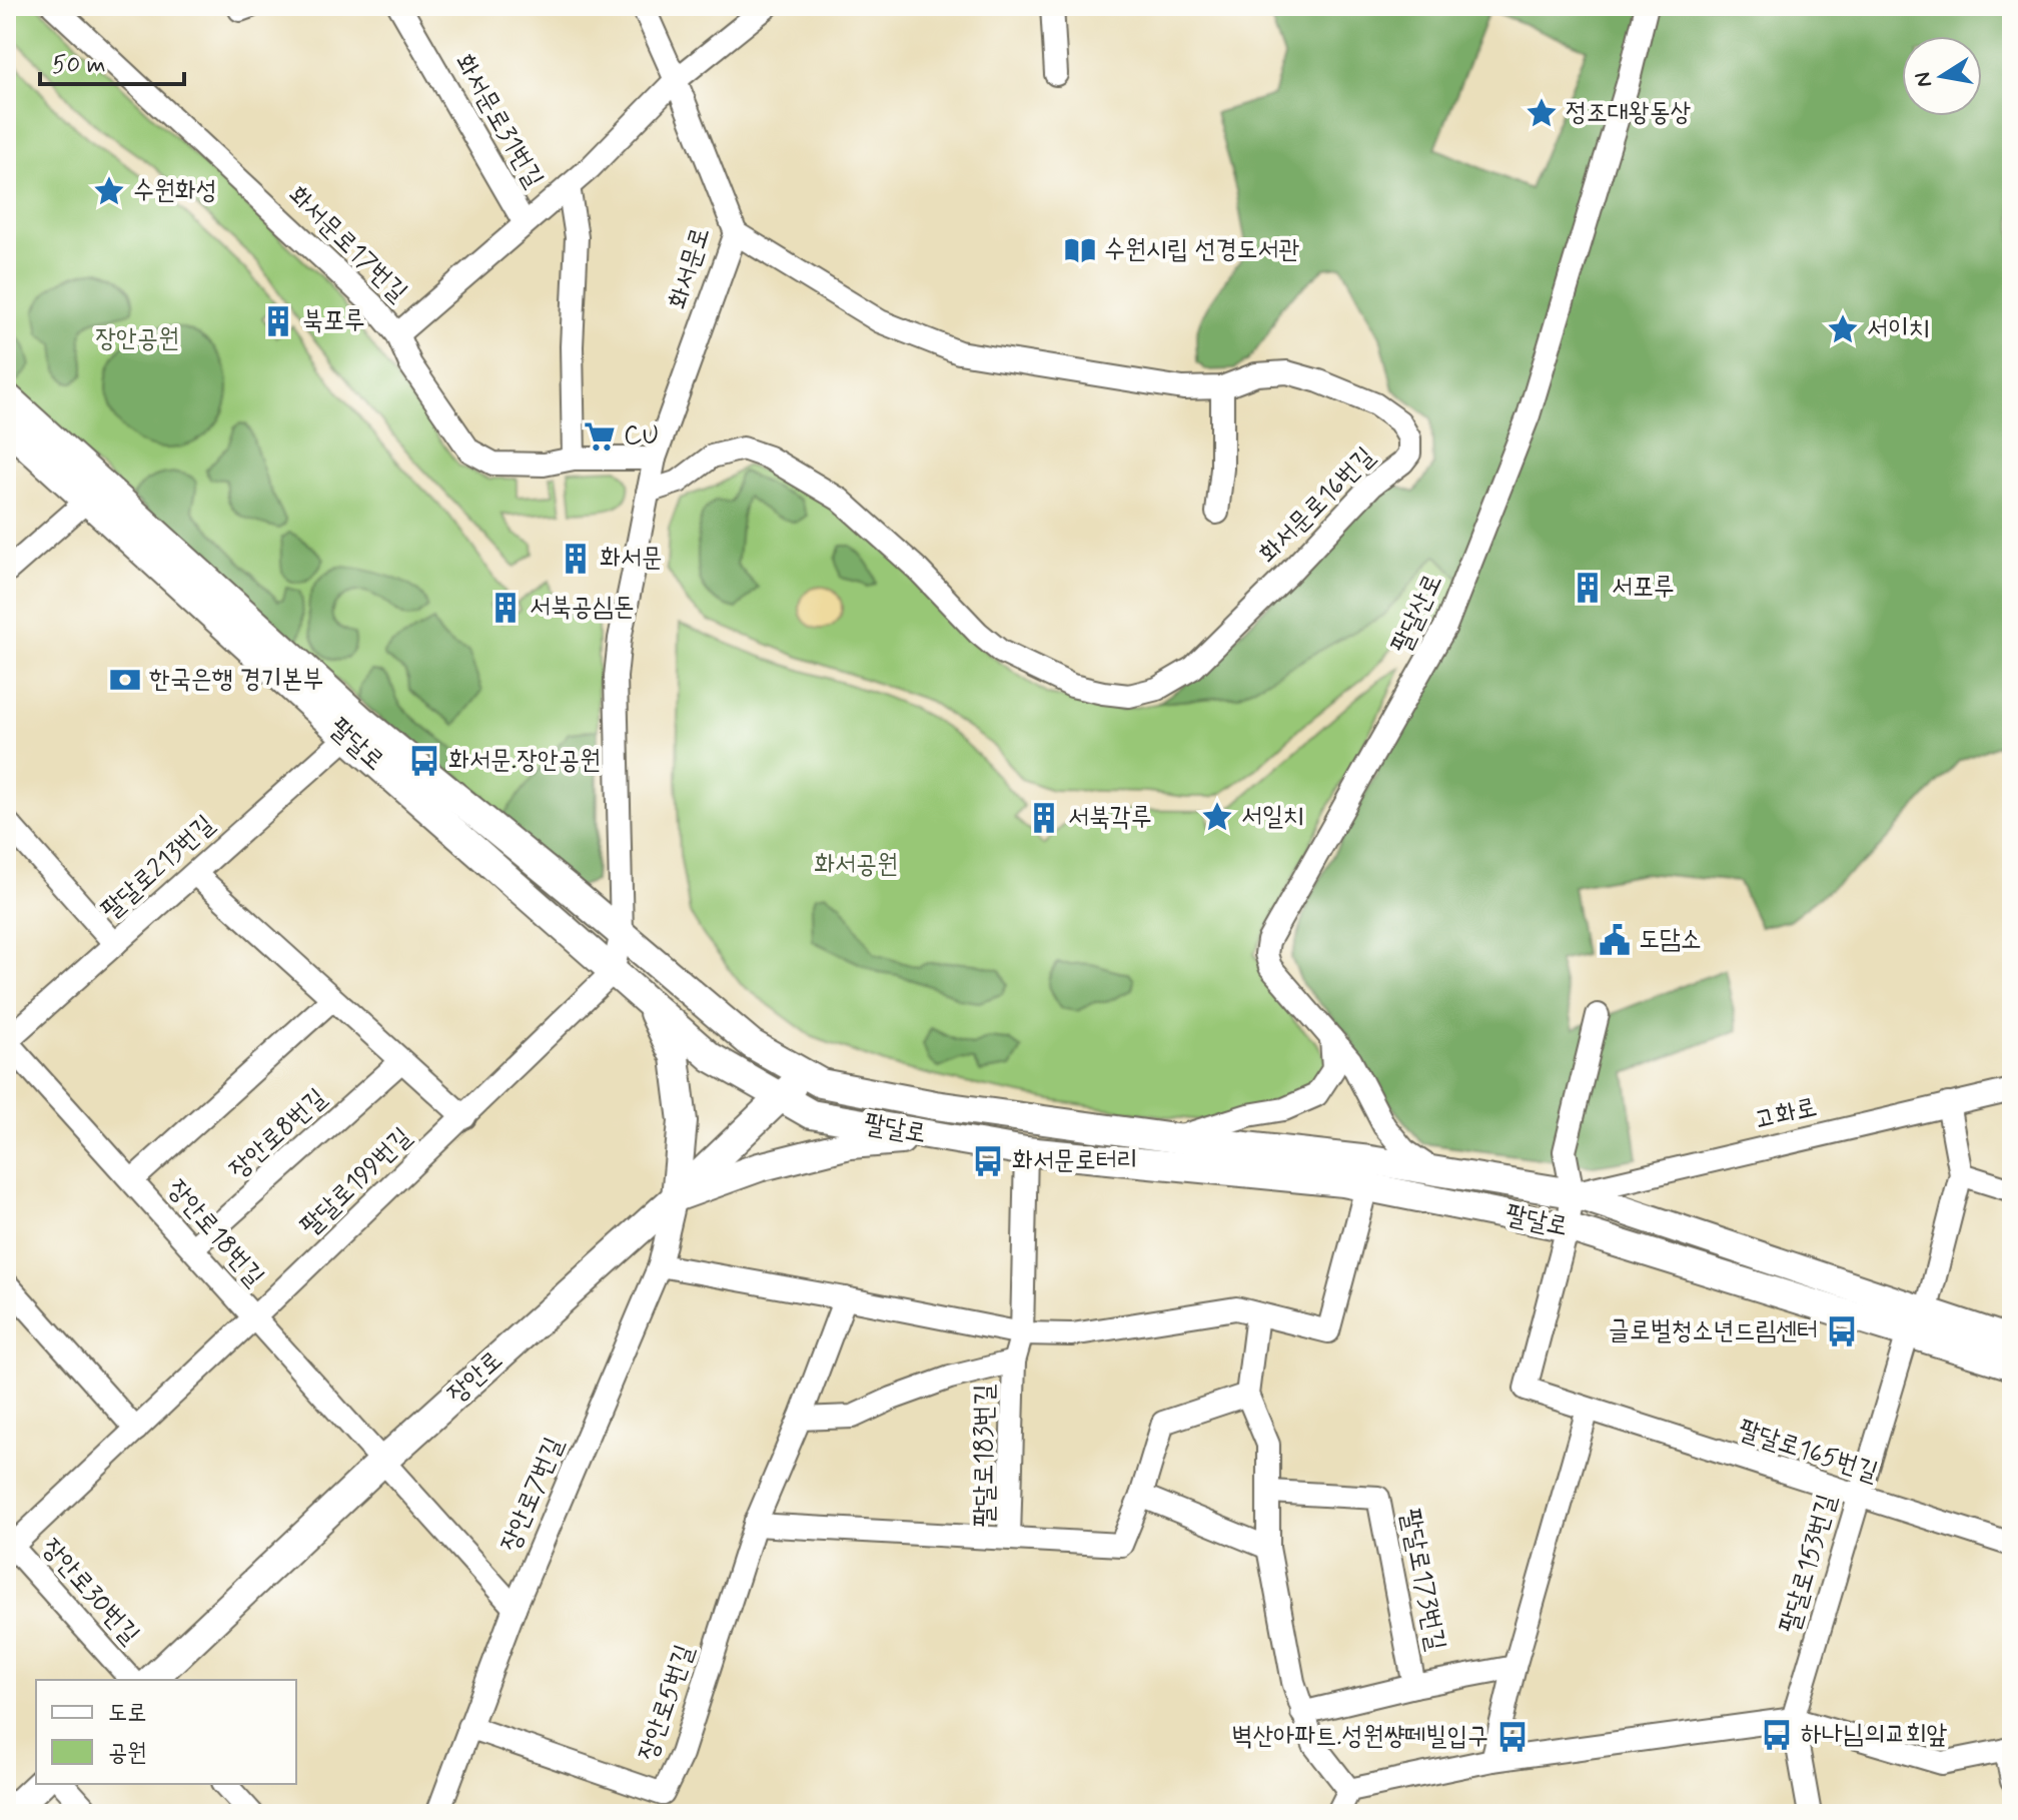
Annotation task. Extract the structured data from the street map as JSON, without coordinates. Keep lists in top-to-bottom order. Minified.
{"streets":{"main road":["팔달로","장안로"],"street":["화서문로31번길","화서문로17번길","화서문로","화서문로16번길","팔달산로","팔달로213번길","고화로","장안로8번길","팔달로199번길","장안로18번길","팔달로165번길","팔달로183번길","장안로7번길","팔달로153번길","팔달로173번길","장안로30번길","장안로5번길"]},"crossings":[["화서문로31번길","화서문로17번길"],["화서문로31번길","화서문로"],["화서문로17번길","화서문로"],["화서문로","화서문로16번길"],["화서문로","팔달로"],["화서문로","팔달로199번길"],["팔달산로","팔달로"],["팔달로","팔달로213번길"],["팔달로","고화로"],["팔달로","팔달로199번길"],["팔달로","장안로"],["팔달로","팔달로165번길"],["팔달로","팔달로183번길"],["팔달로","팔달로153번길"],["팔달로213번길","장안로18번길"],["고화로","팔달로165번길"],["장안로8번길","장안로18번길"],["팔달로199번길","장안로18번길"],["팔달로199번길","장안로30번길"],["장안로18번길","장안로"],["장안로18번길","장안로7번길"],["장안로","장안로7번길"],["팔달로165번길","팔달로153번길"],["팔달로183번길","장안로5번길"],["장안로7번길","장안로5번길"]],"parks":["장안공원","화서공원"],"places":{"place":["정조대왕동상","수원화성","서이치","서일치"],"library":["수원시립 선경도서관"],"building":["북포루","화서문","서포루","서북공심돈","서북각루"],"supermarket":["CU"],"bank":["한국은행 경기본부"],"bus stop":["화서문.장안공원","화서문로터리","글로벌청소년드림센터","하나님의교회앞","벽산아파트.성원썅떼빌입구"],"public building":["도담소"]},"legend":["도로","공원"],"scale_bar":"50 m","north":"left"}
